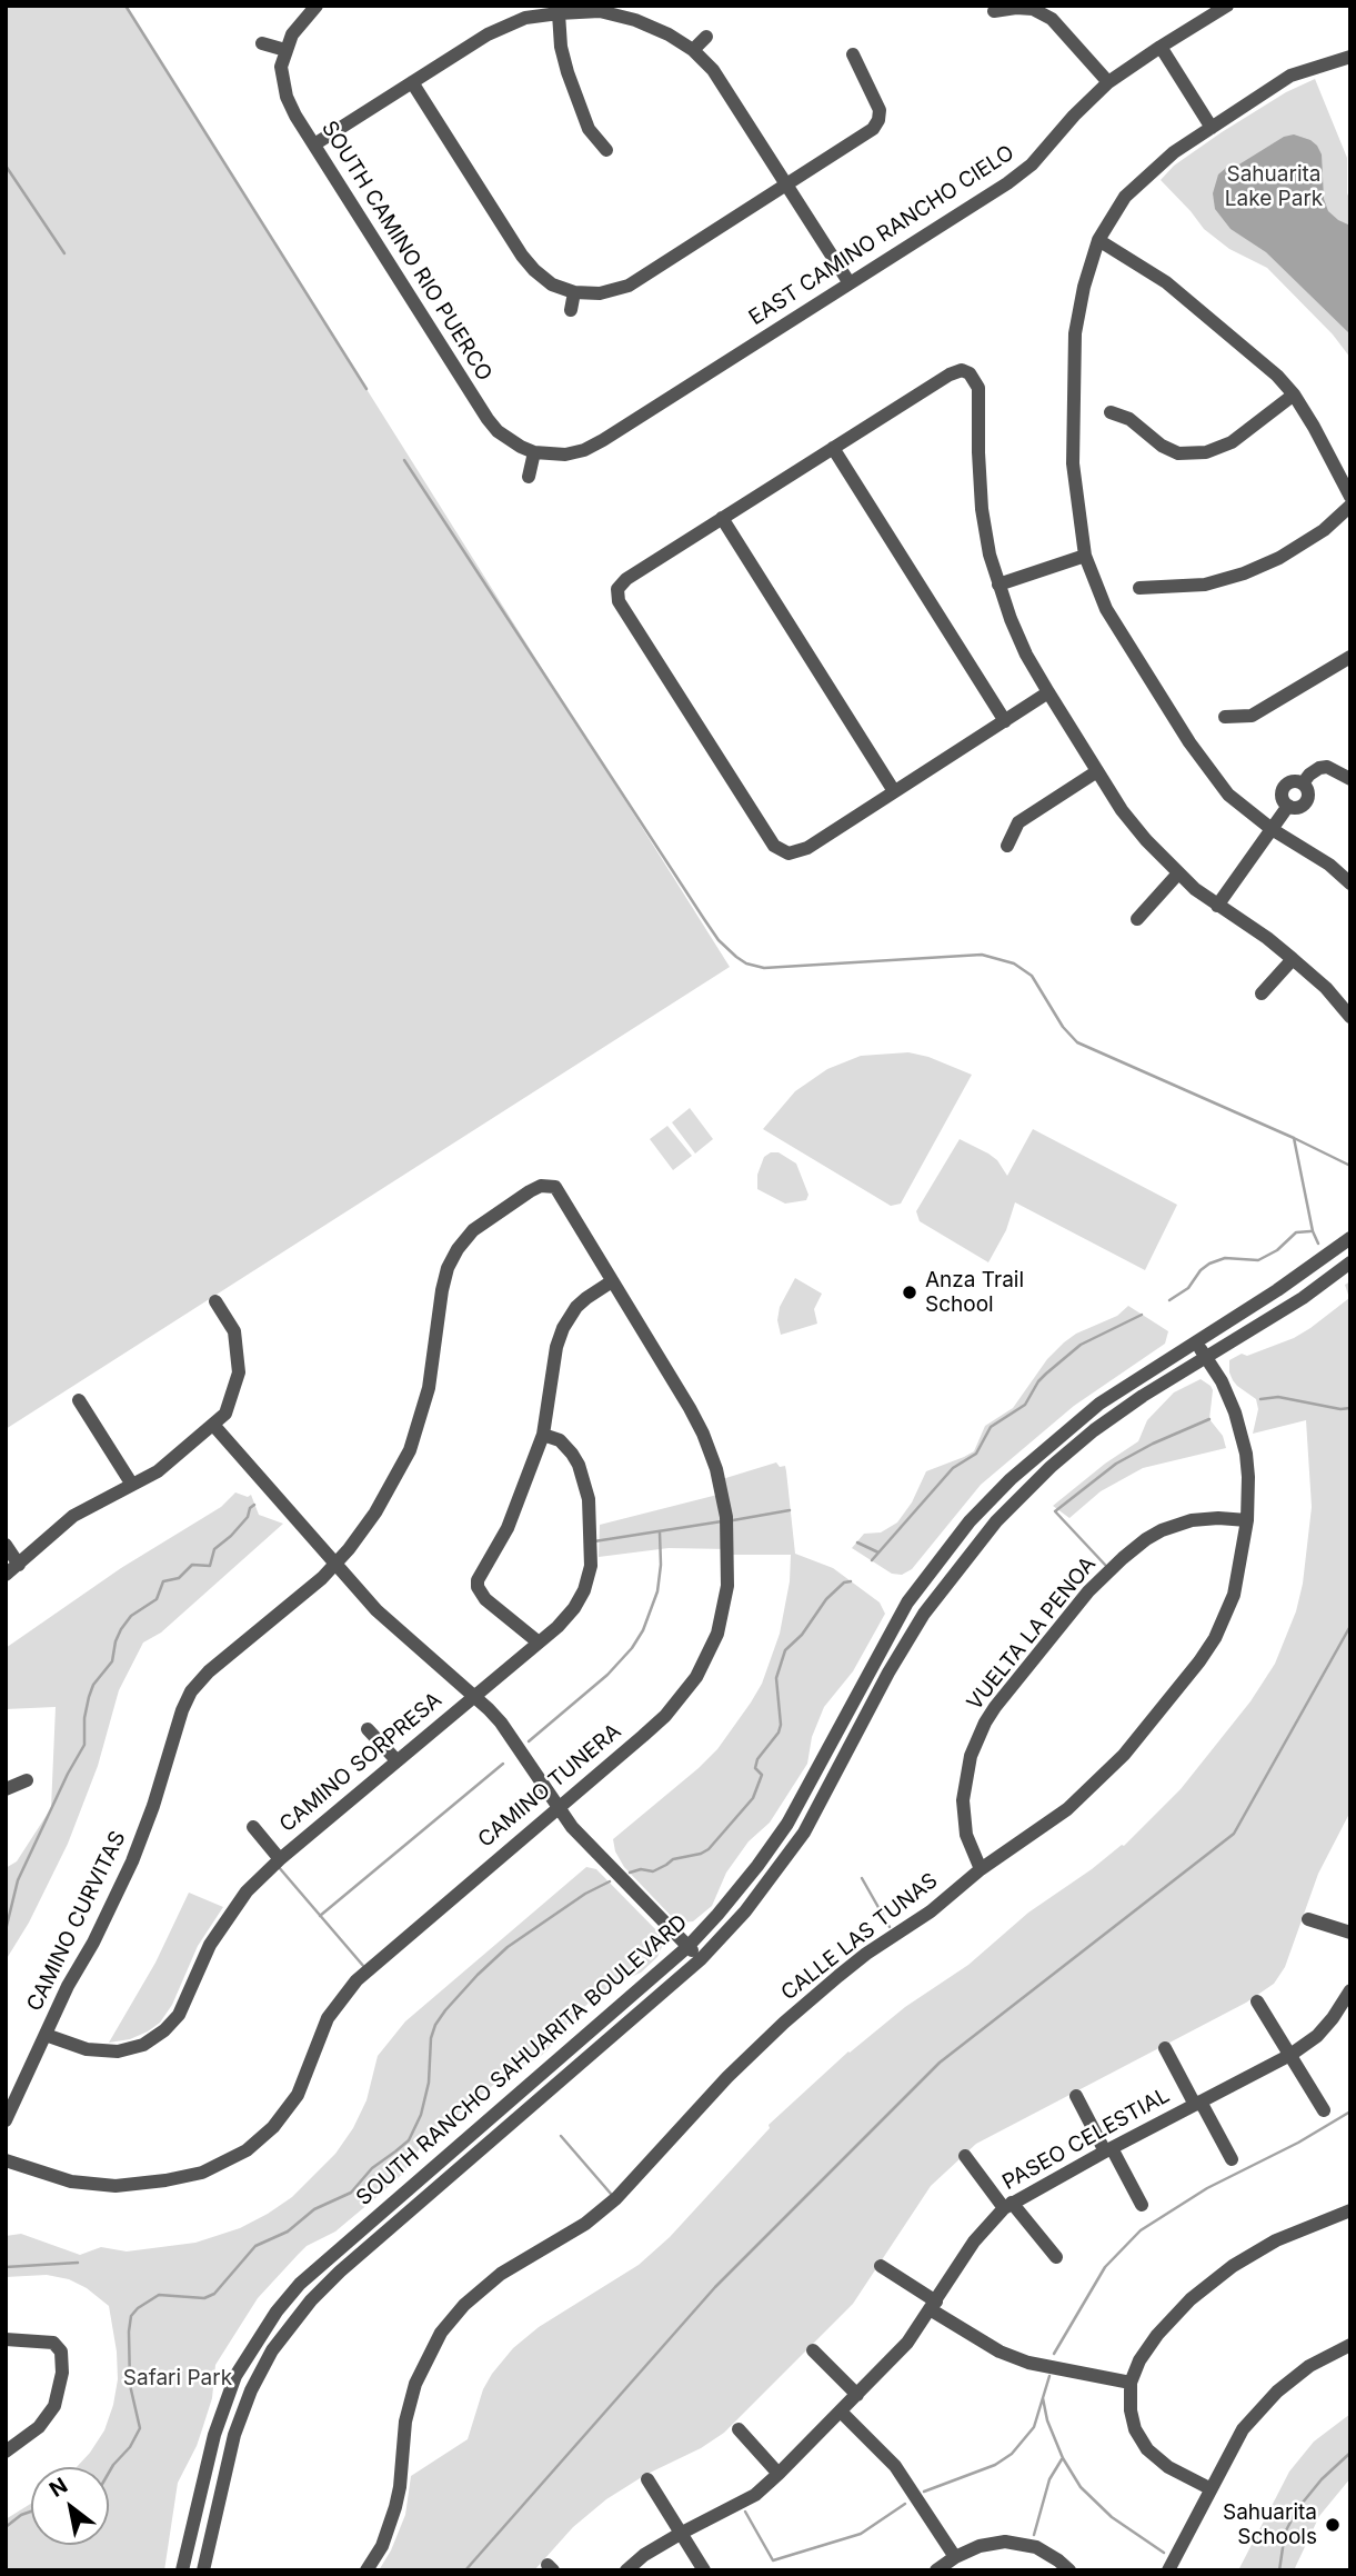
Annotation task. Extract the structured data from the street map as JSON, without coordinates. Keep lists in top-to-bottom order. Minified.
{"streets":{"street":["EAST CAMINO RANCHO CIELO","SOUTH CAMINO RIO PUERCO","VUELTA LA PENOA","CAMINO SORPRESA","CAMINO TUNERA","CAMINO CURVITAS","CALLE LAS TUNAS","SOUTH RANCHO SAHUARITA BOULEVARD","PASEO CELESTIAL"]},"crossings":[["EAST CAMINO RANCHO CIELO","SOUTH CAMINO RIO PUERCO"],["VUELTA LA PENOA","CALLE LAS TUNAS"],["CAMINO SORPRESA","CAMINO CURVITAS"],["CAMINO TUNERA","CAMINO CURVITAS"],["CALLE LAS TUNAS","SOUTH RANCHO SAHUARITA BOULEVARD"]],"parks":["Sahuarita Lake Park","Safari Park"],"places":["Anza Trail School","Sahuarita Schools"],"north":"top left"}
